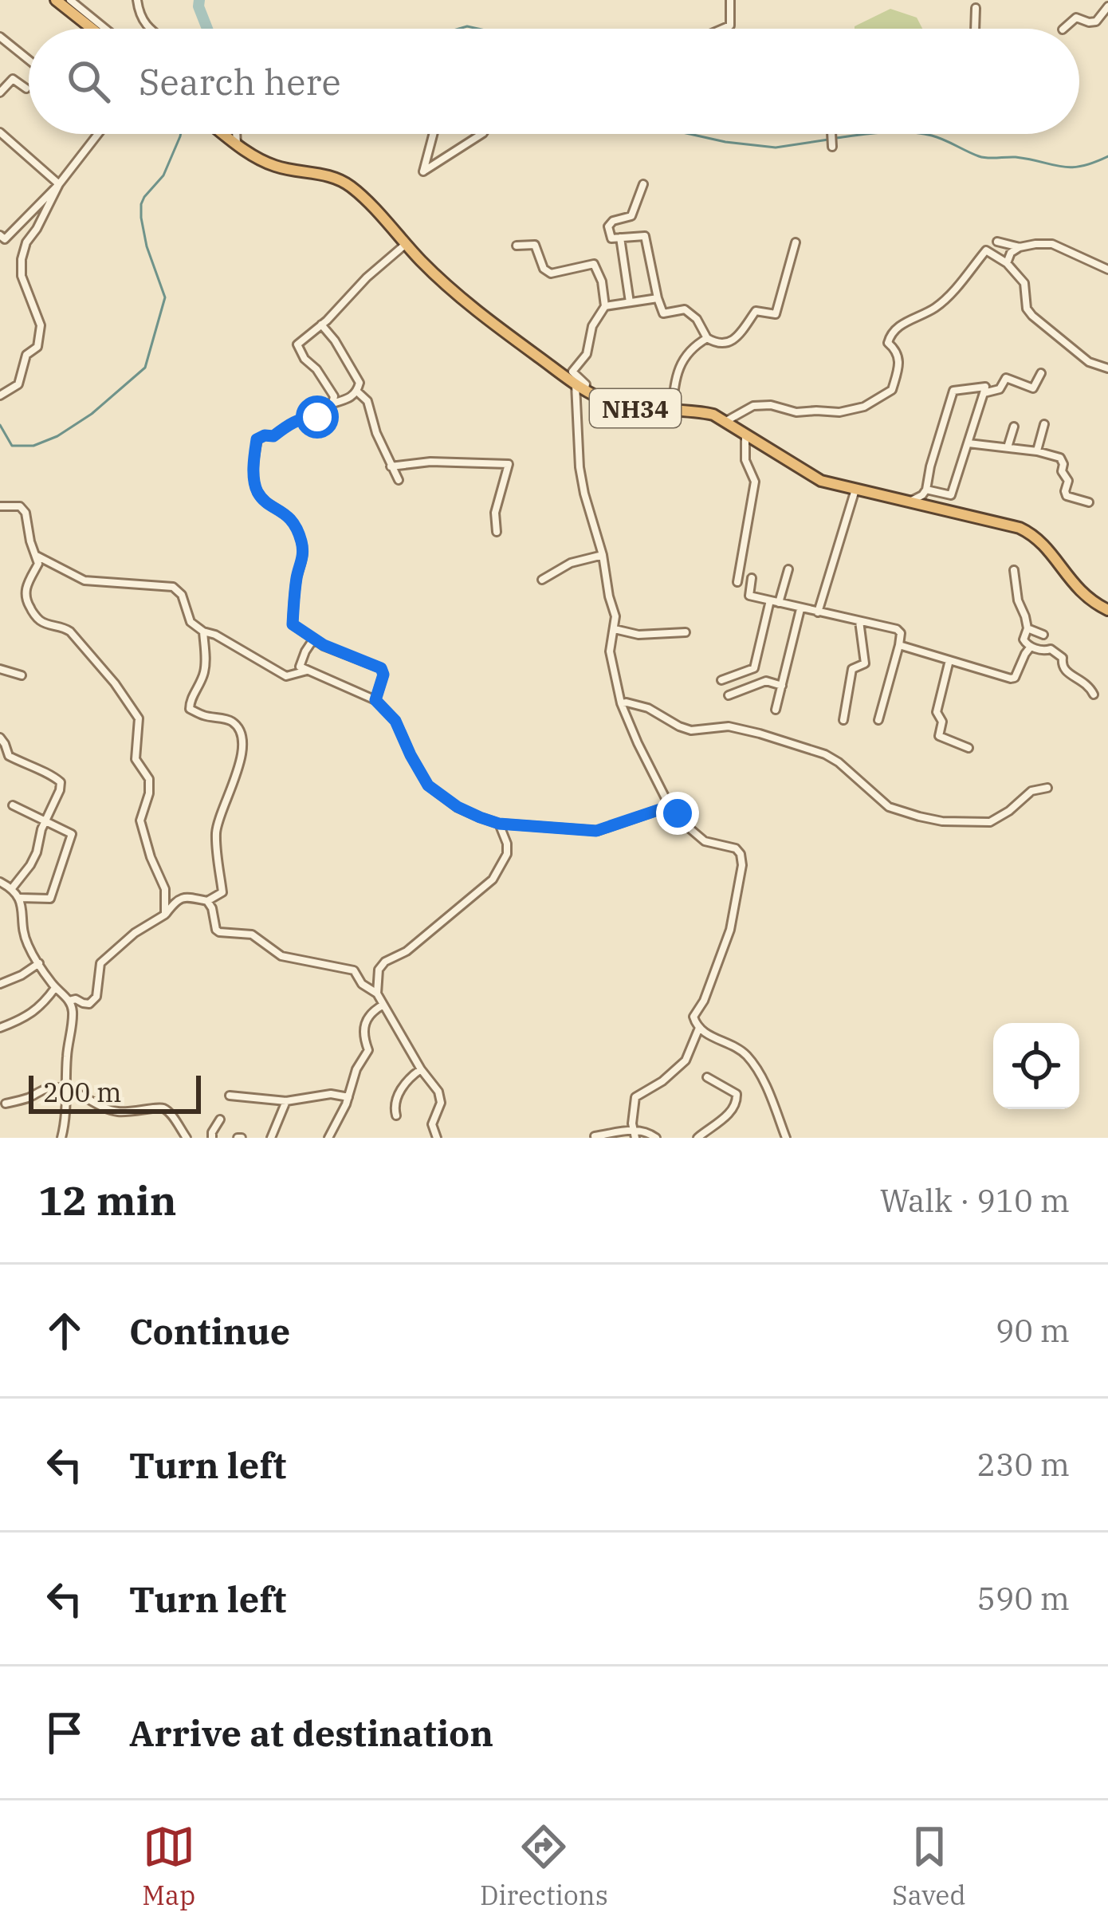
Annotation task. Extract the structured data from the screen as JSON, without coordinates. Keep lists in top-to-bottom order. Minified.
{"streets":{"highway":["NH34"]},"scale_bar":"200 m","page":{"search":"Search here","scale":"200 m","heading":["12 min","Walk · 910 m"],"list":[["Continue","90 m"],["Turn left","230 m"],["Turn left","590 m"],"Arrive at destination"],"nav":["Map","Directions","Saved"]}}
